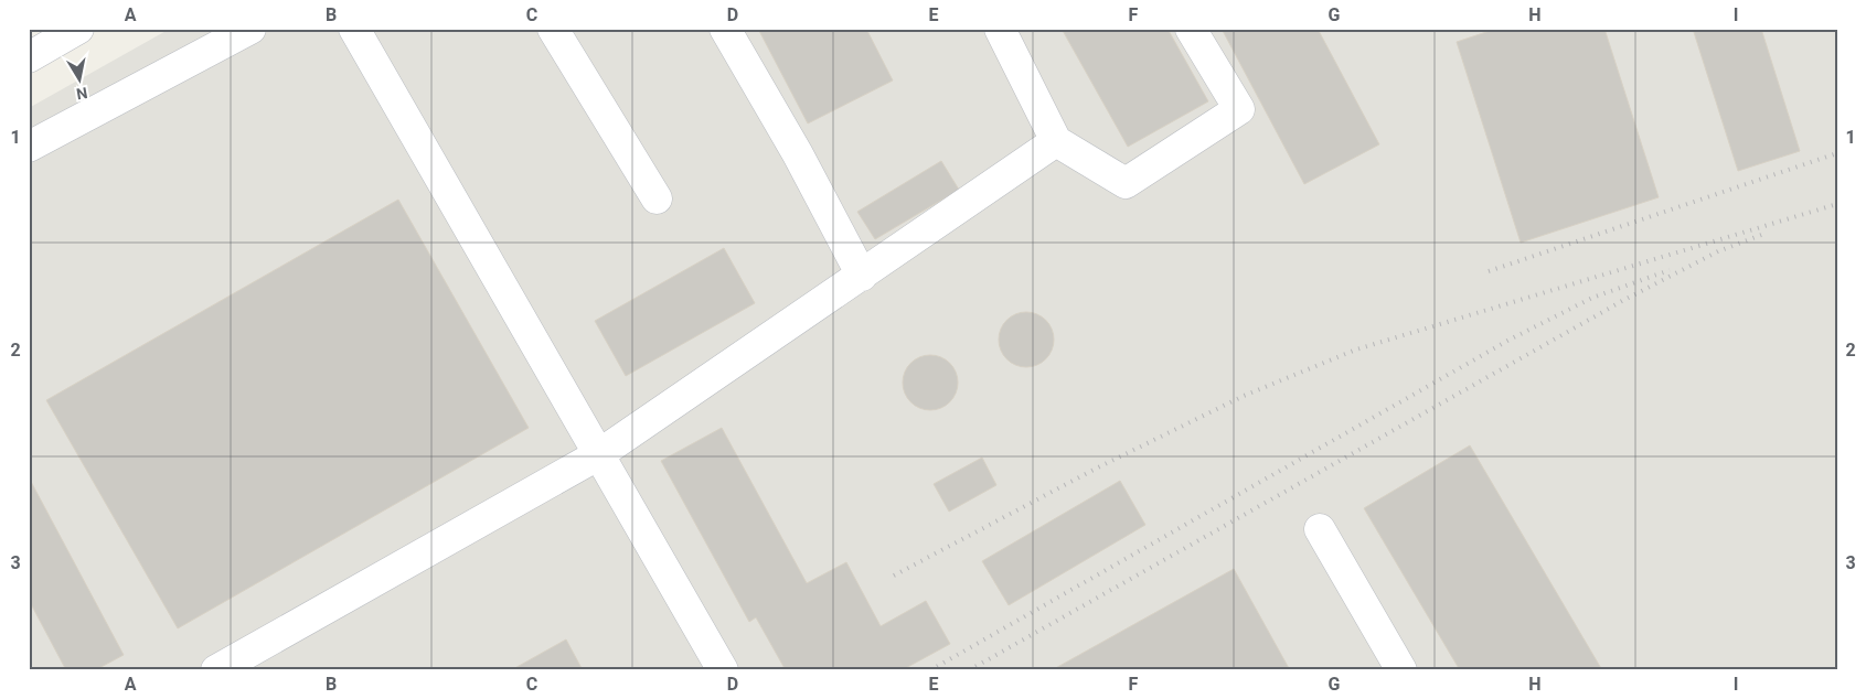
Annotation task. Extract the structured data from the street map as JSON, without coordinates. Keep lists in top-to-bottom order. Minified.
{"north":"bottom","grid":{"columns":["A","B","C","D","E","F","G","H","I"],"rows":["1","2","3"]}}
